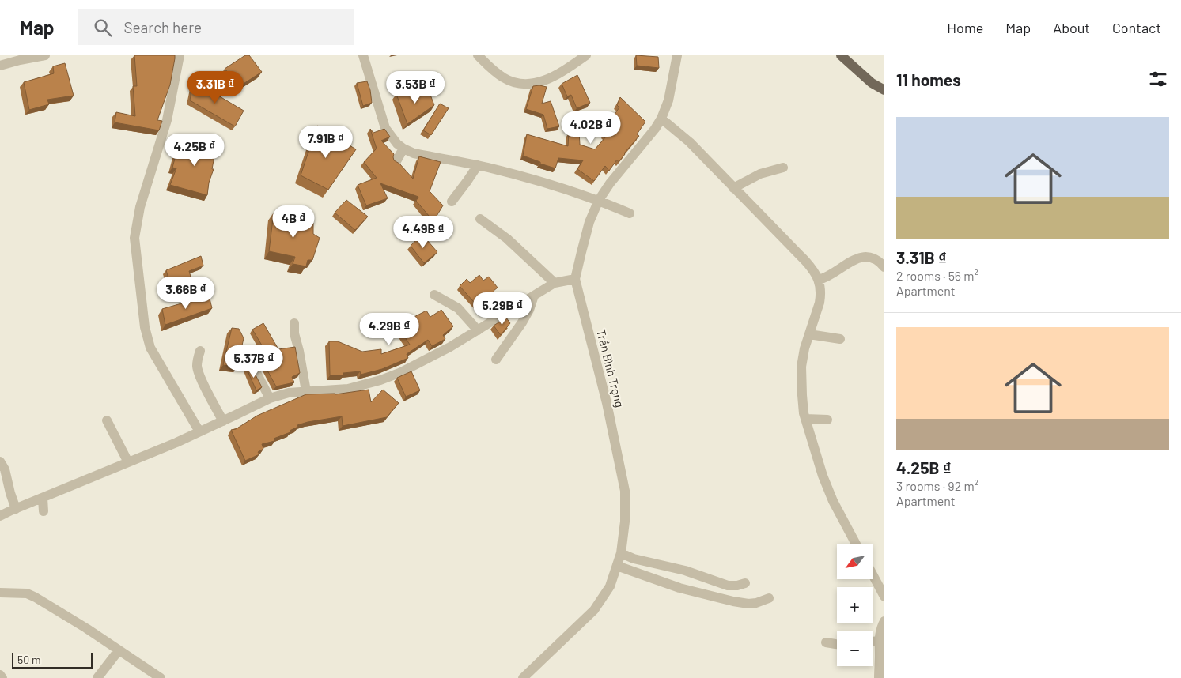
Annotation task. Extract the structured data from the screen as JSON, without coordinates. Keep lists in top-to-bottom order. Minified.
{"streets":{"street":["Trần Bình Trọng"]},"scale_bar":"50 m","north":"bottom left","page":{"header":"Map","search":"Search here","nav":["Home","Map","About","Contact"],"heading":"11 homes","price":["3.31B ₫","3.53B ₫","4.02B ₫","7.91B ₫","4.25B ₫","4B ₫","4.49B ₫","3.66B ₫","5.29B ₫","4.29B ₫","5.37B ₫"],"list":[{"name":"3.31B ₫","note":"2 rooms · 56 m² · Apartment"},{"name":"4.25B ₫","note":"3 rooms · 92 m² · Apartment"}],"map_buttons":["+","−"],"scale":"50 m"}}
